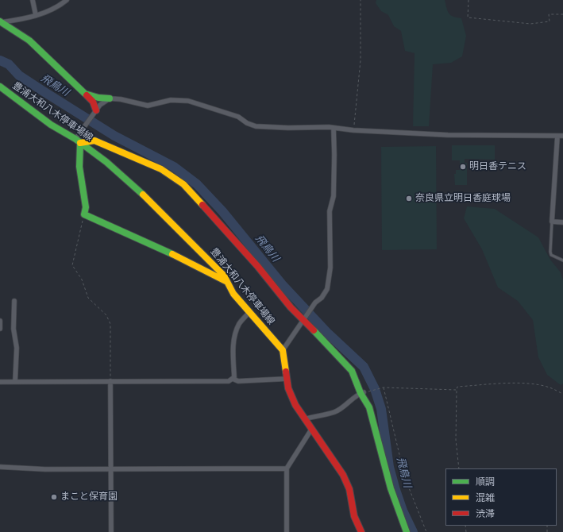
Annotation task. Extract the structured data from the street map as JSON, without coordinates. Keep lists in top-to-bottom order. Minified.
{"streets":{"street":["豊浦大和八木停車場線"]},"water":["飛鳥川"],"places":["明日香テニス","奈良県立明日香庭球場","まこと保育園"],"legend":["順調","混雑","渋滞"]}
